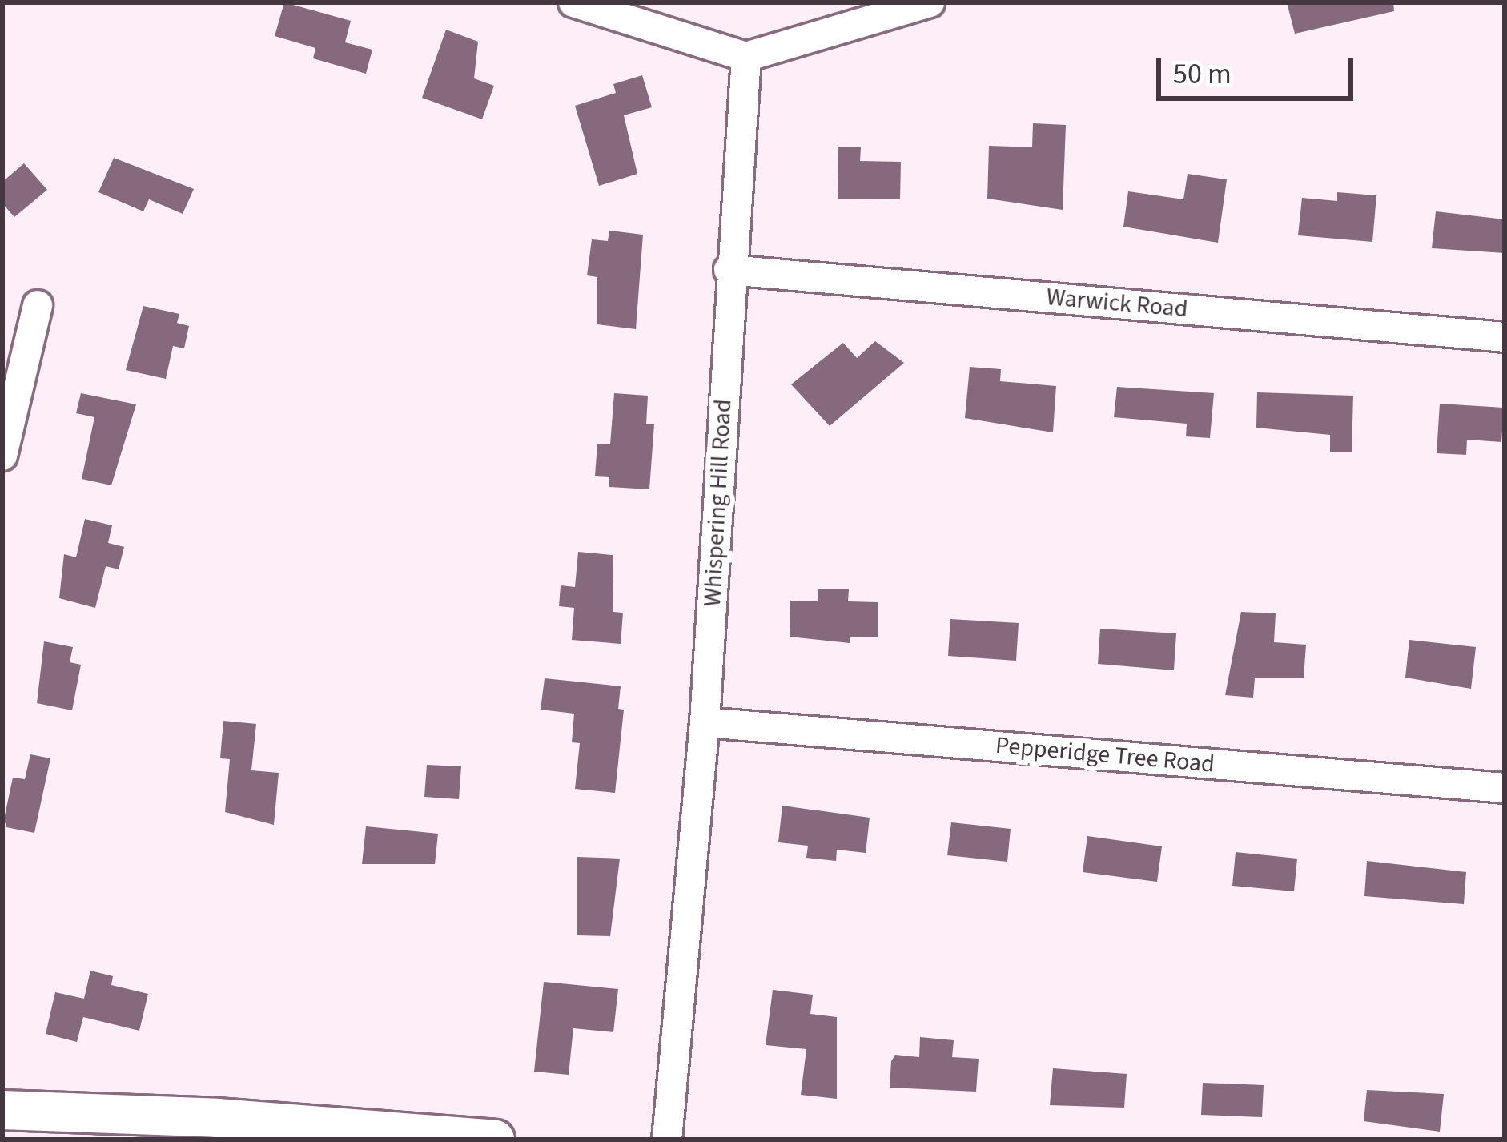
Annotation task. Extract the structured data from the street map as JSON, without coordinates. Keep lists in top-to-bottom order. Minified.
{"streets":{"street":["Warwick Road","Whispering Hill Road","Pepperidge Tree Road"]},"crossings":[["Warwick Road","Whispering Hill Road"],["Whispering Hill Road","Pepperidge Tree Road"]],"scale_bar":"50 m"}
